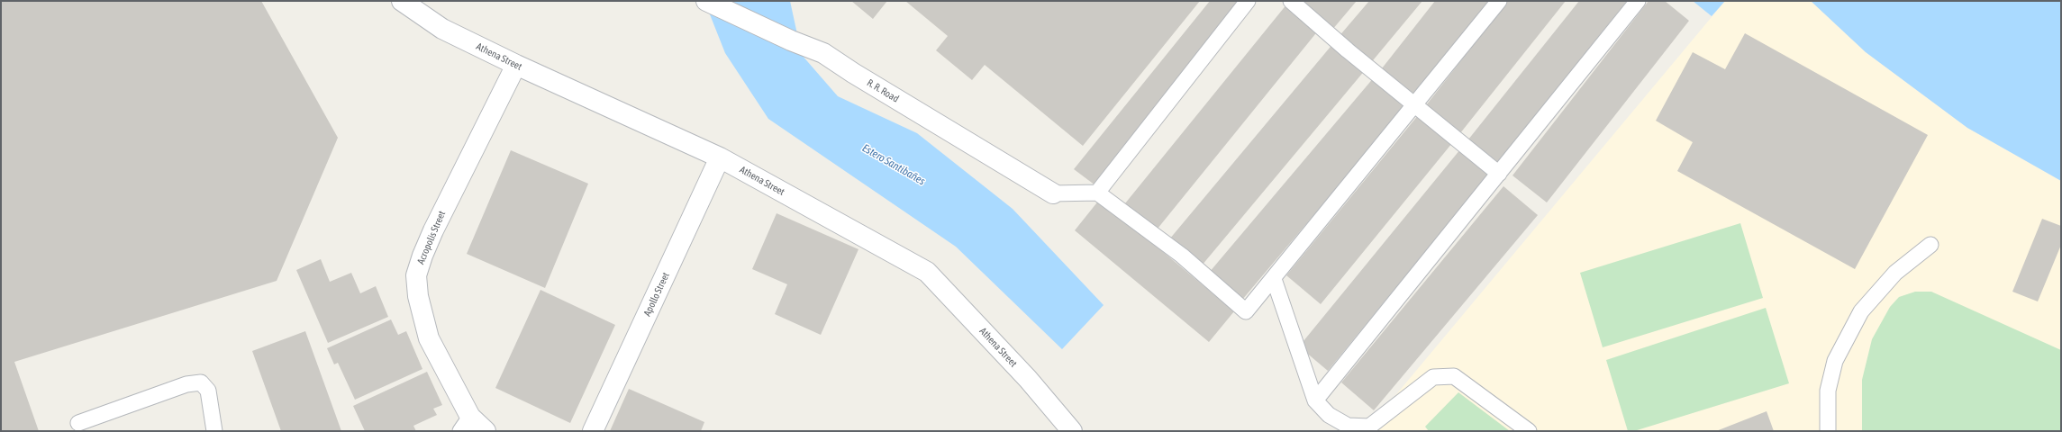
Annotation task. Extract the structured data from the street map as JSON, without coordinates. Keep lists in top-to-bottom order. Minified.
{"streets":{"street":["Athena Street","R. R. Road","Acropolis Street","Apollo Street"]},"crossings":[["Athena Street","Acropolis Street"],["Athena Street","Apollo Street"]],"water":["Estero Santibañes"]}
